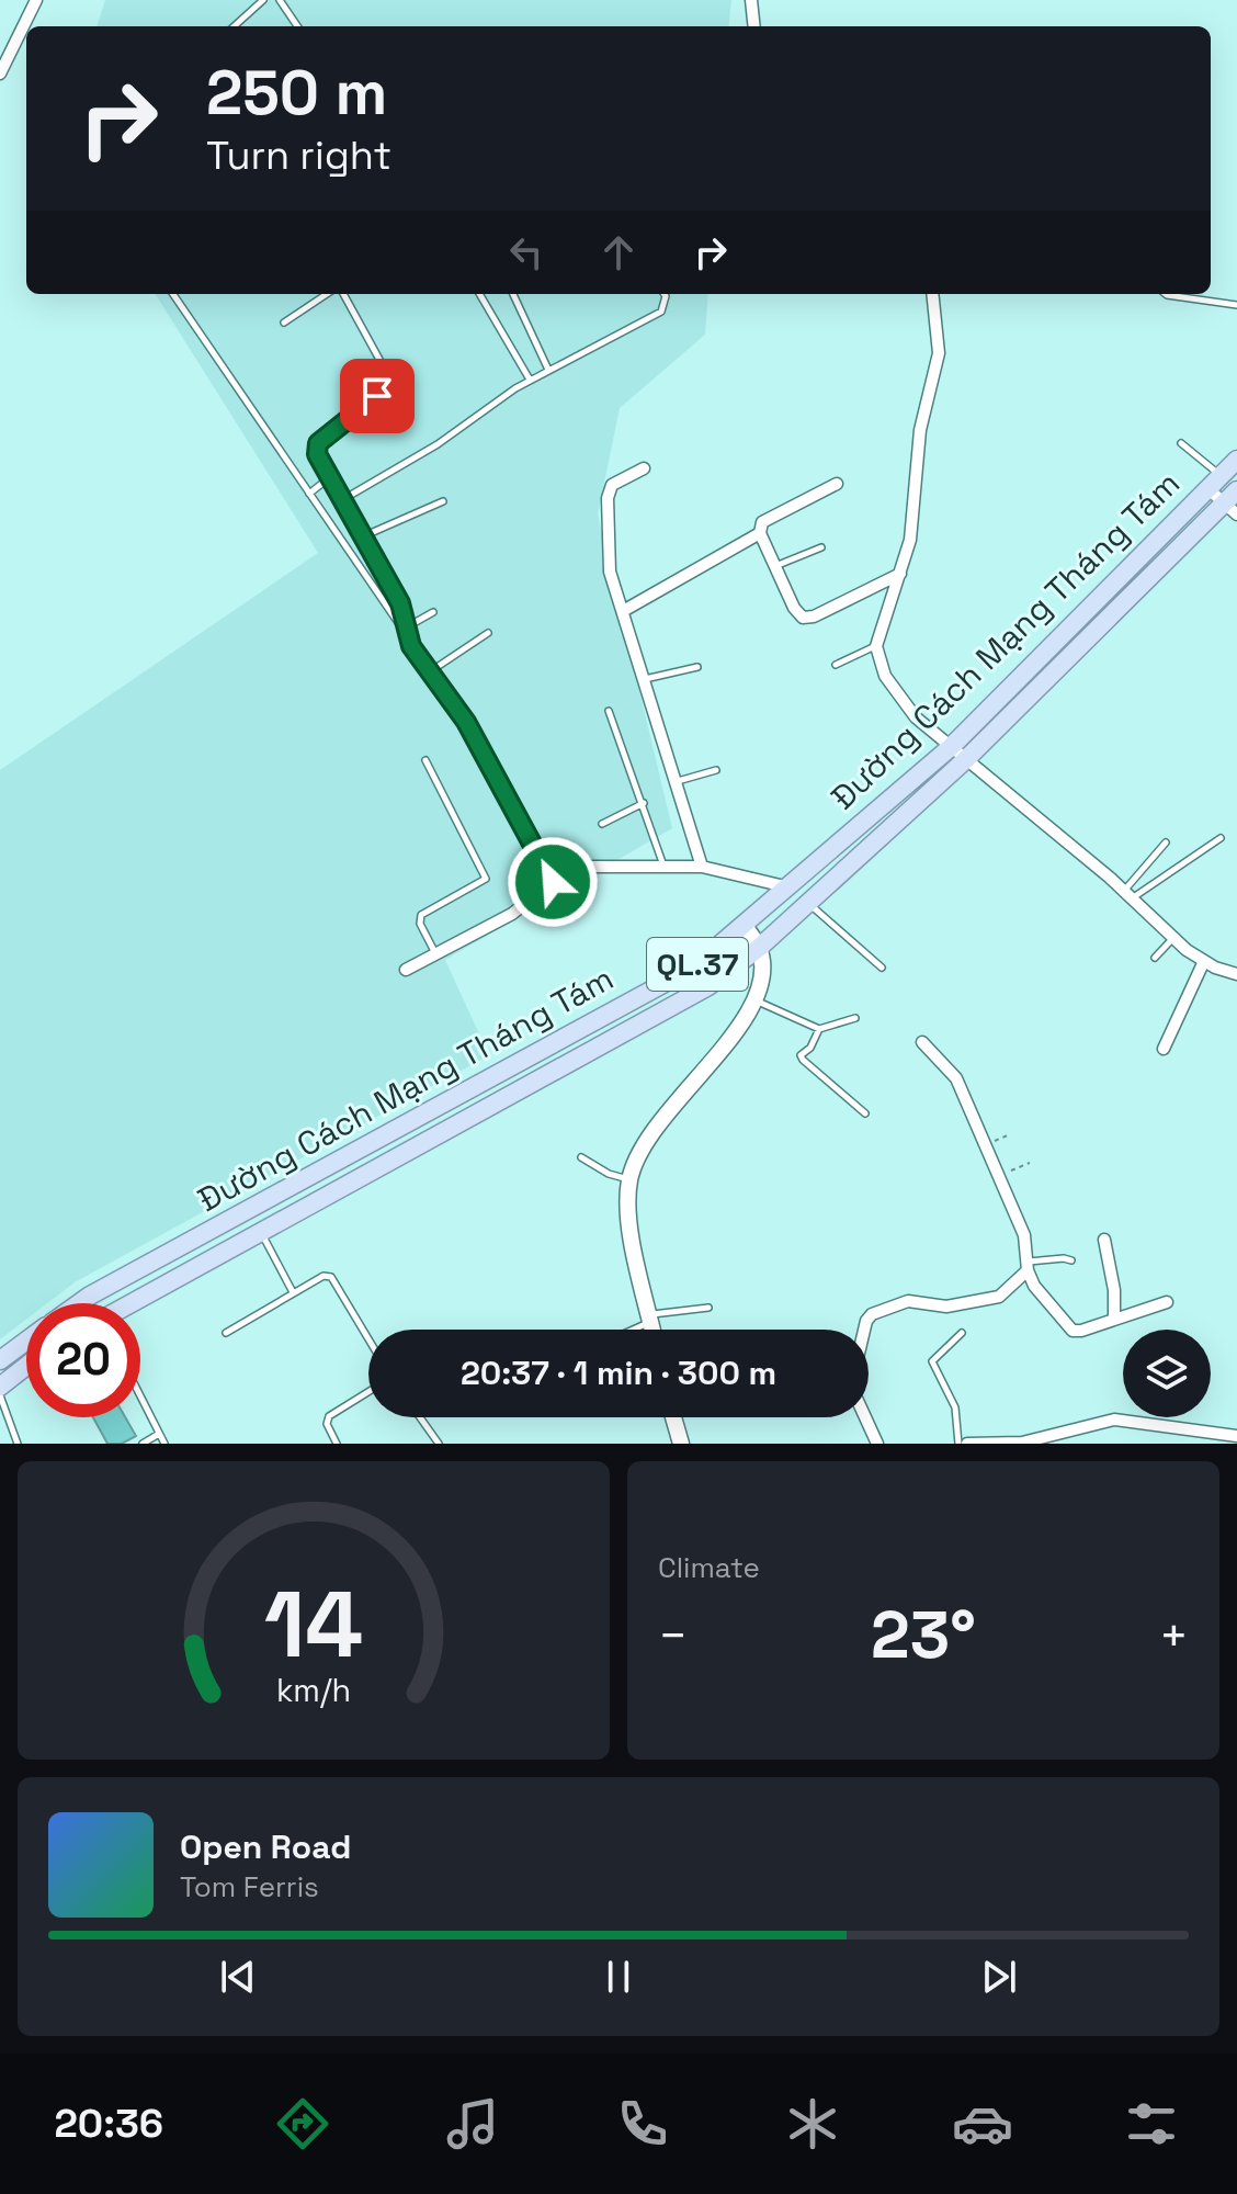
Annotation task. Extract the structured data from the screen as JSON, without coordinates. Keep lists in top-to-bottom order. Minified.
{"streets":{"main road":["Đường Cách Mạng Tháng Tám","QL.37"]},"page":{"turn":["250 m","Turn right"],"limit":"20","trip":"20:37 · 1 min · 300 m","tile":"Climate","heat":["−","23°","+"],"song":["Open Road","Tom Ferris"],"tabs":"20:36","gauge":["14","km/h"]}}
